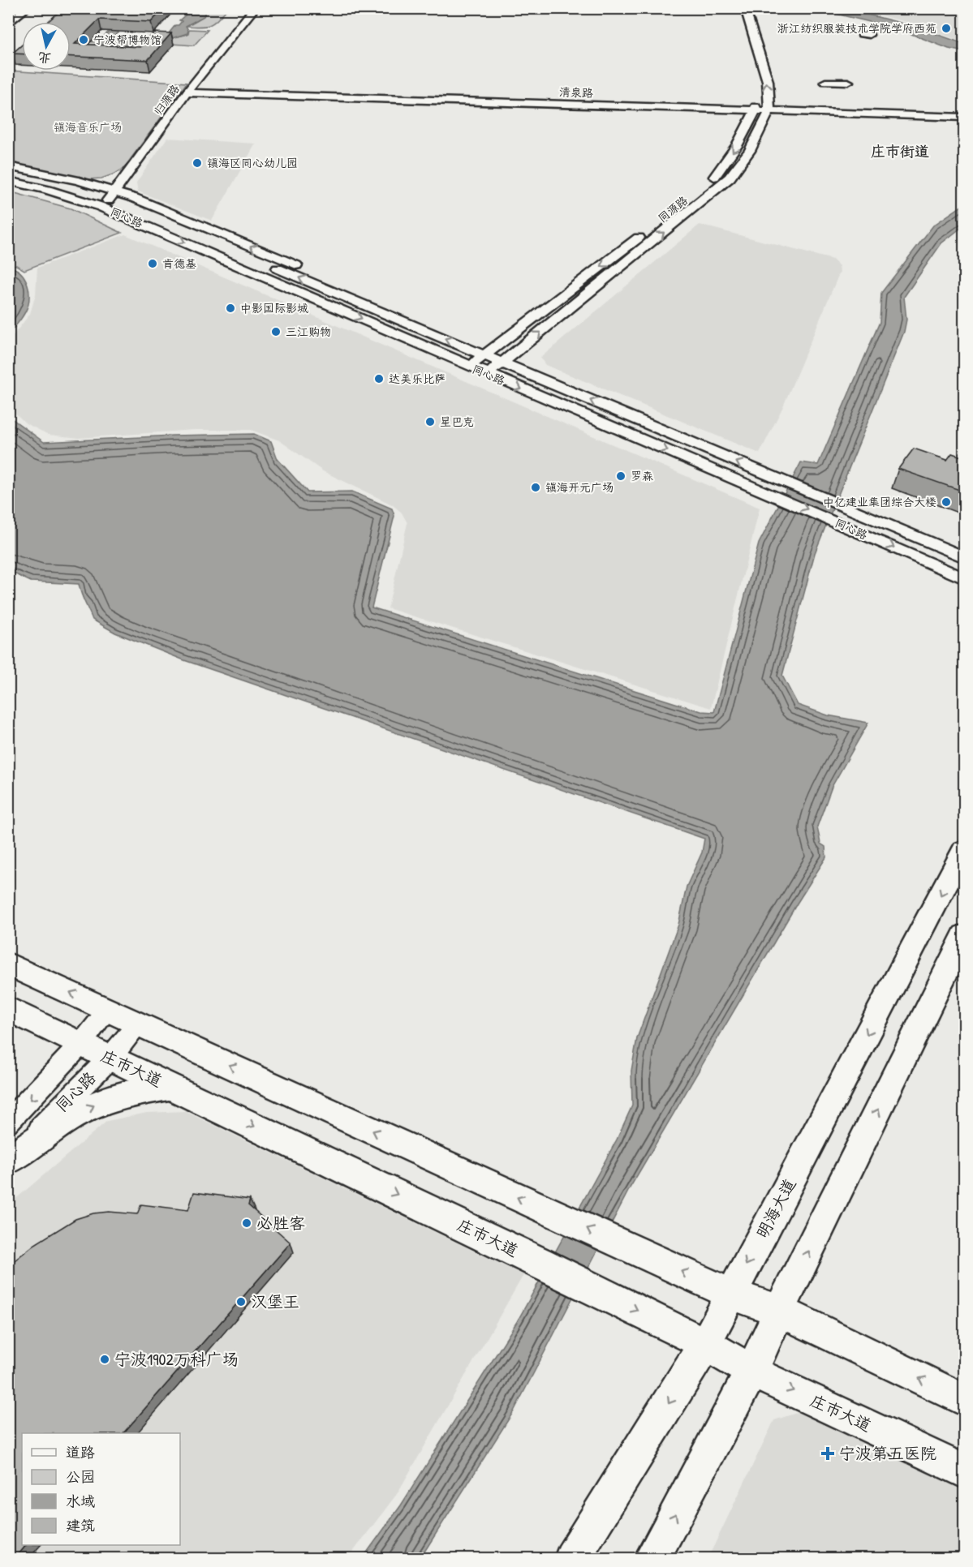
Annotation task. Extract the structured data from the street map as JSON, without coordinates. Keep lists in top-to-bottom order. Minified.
{"streets":{"main road":["庄市大道","明海大道"],"street":["清泉路","归源路","同源路","同心路"]},"crossings":[["清泉路","归源路"],["清泉路","同源路"],["归源路","同心路"],["同源路","同心路"],["同心路","庄市大道"],["庄市大道","明海大道"]],"districts":["庄市街道"],"parks":["镇海音乐广场"],"places":{"other":["浙江纺织服装技术学院学府西苑","宁波帮博物馆","镇海区同心幼儿园","肯德基","中影国际影城","三江购物","达美乐比萨","星巴克","罗森","镇海开元广场","中亿建业集团综合大楼","必胜客","汉堡王","宁波1902万科广场"],"health":["宁波第五医院"]},"legend":["道路","公园","水域","建筑"],"north":"bottom"}
